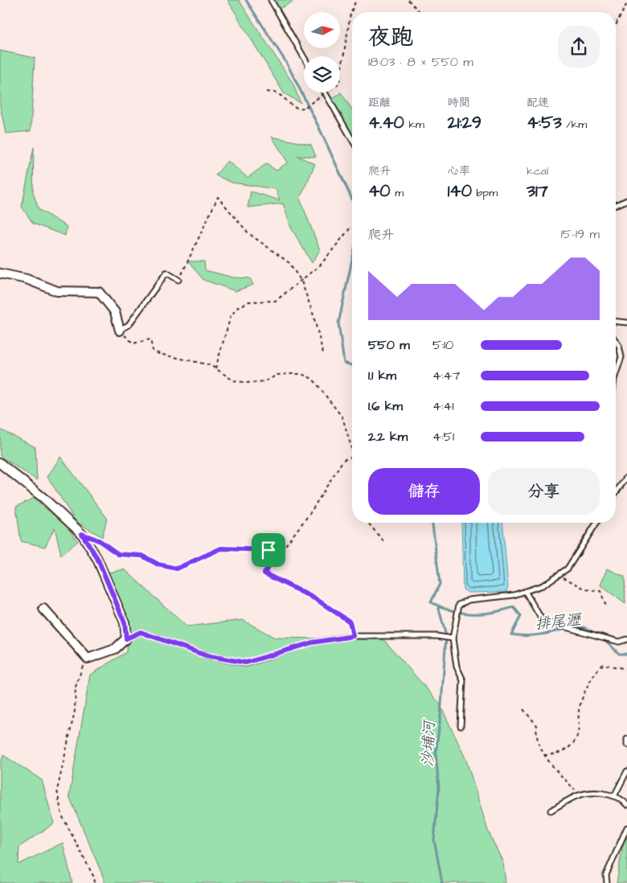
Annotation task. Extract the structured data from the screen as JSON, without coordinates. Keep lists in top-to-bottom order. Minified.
{"water":["排尾瀝","沙埔河"],"north":"right","page":{"heading":["夜跑","18:03 · 8 × 550 m"],"stats":[["距離","4.40 km"],["時間","21:29"],["配速","4:53 /km"],["爬升","40 m"],["心率","140 bpm"],["kcal","317"]],"chart":["爬升","15–19 m"],"list":[{"name":"550 m","note":"5:10"},{"name":"1.1 km","note":"4:47"},{"name":"1.6 km","note":"4:41"},{"name":"2.2 km","note":"4:51"}],"buttons":["儲存","分享"]}}
